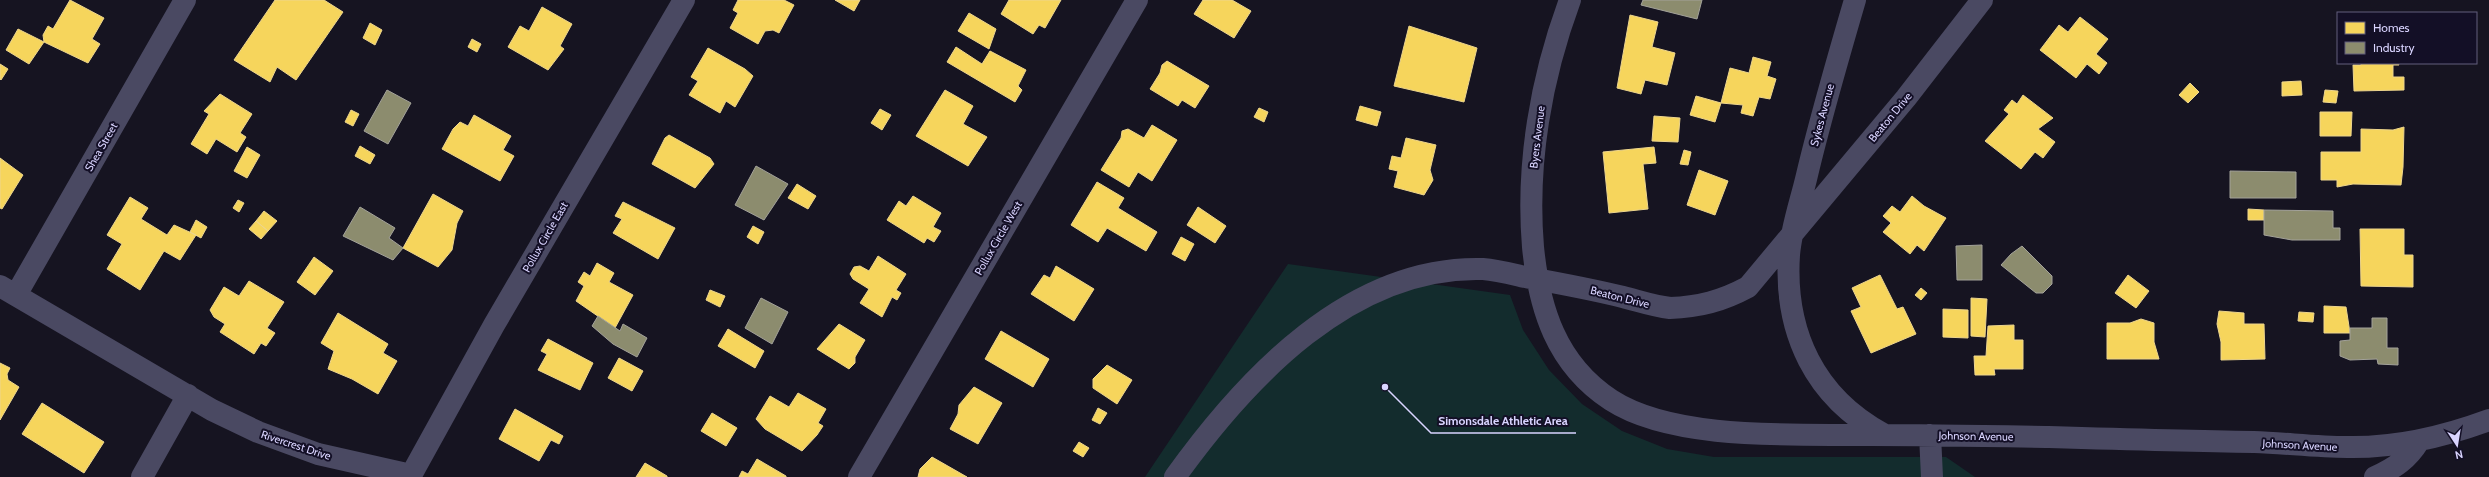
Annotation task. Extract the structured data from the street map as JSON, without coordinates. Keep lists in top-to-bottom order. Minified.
{"streets":{"street":["Sykes Avenue","Beaton Drive","Byers Avenue","Shea Street","Pollux Circle East","Pollux Circle West","Johnson Avenue","Rivercrest Drive"]},"crossings":[["Sykes Avenue","Beaton Drive"],["Beaton Drive","Byers Avenue"],["Beaton Drive","Johnson Avenue"],["Byers Avenue","Johnson Avenue"],["Shea Street","Rivercrest Drive"],["Pollux Circle East","Rivercrest Drive"]],"places":["Simonsdale Athletic Area"],"legend":["Homes","Industry"],"north":"bottom"}
